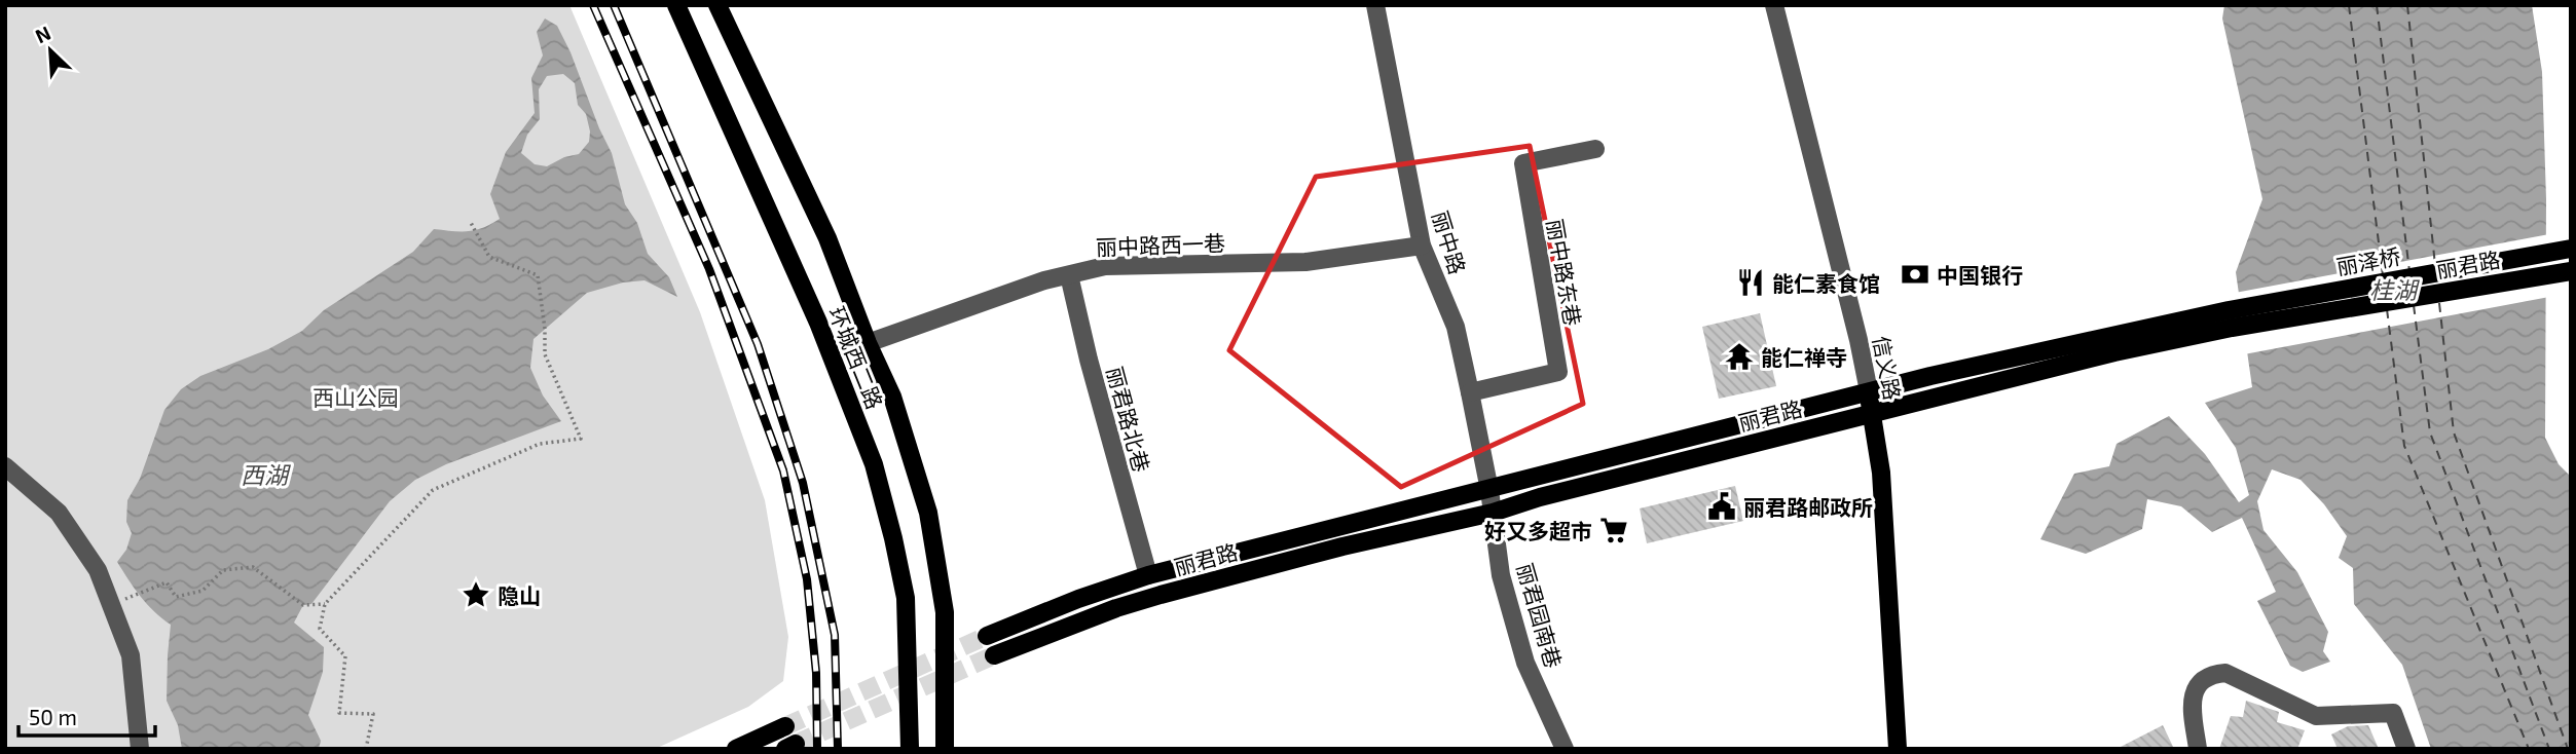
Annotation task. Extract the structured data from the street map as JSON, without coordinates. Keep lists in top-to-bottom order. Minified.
{"streets":{"main road":["丽泽桥","丽君路","环城西二路","信义路"],"street":["丽中路","丽中路西一巷","丽中路东巷","丽君路北巷","丽君园南巷"]},"crossings":[["丽中路","丽中路西一巷"],["丽中路","丽君路"],["丽中路","丽中路东巷"],["丽中路","丽君园南巷"],["丽中路西一巷","环城西二路"],["丽中路西一巷","丽君路北巷"],["丽泽桥","丽君路"],["丽君路","信义路"],["丽君路","丽君路北巷"],["丽君路","丽君园南巷"]],"water":["桂湖","西湖"],"parks":["西山公园"],"places":{"bank":["中国银行"],"restaurant":["能仁素食馆"],"temple":["能仁禅寺"],"public building":["丽君路邮政所"],"supermarket":["好又多超市"],"place":["隐山"]},"scale_bar":"50 m","north":"top left"}
